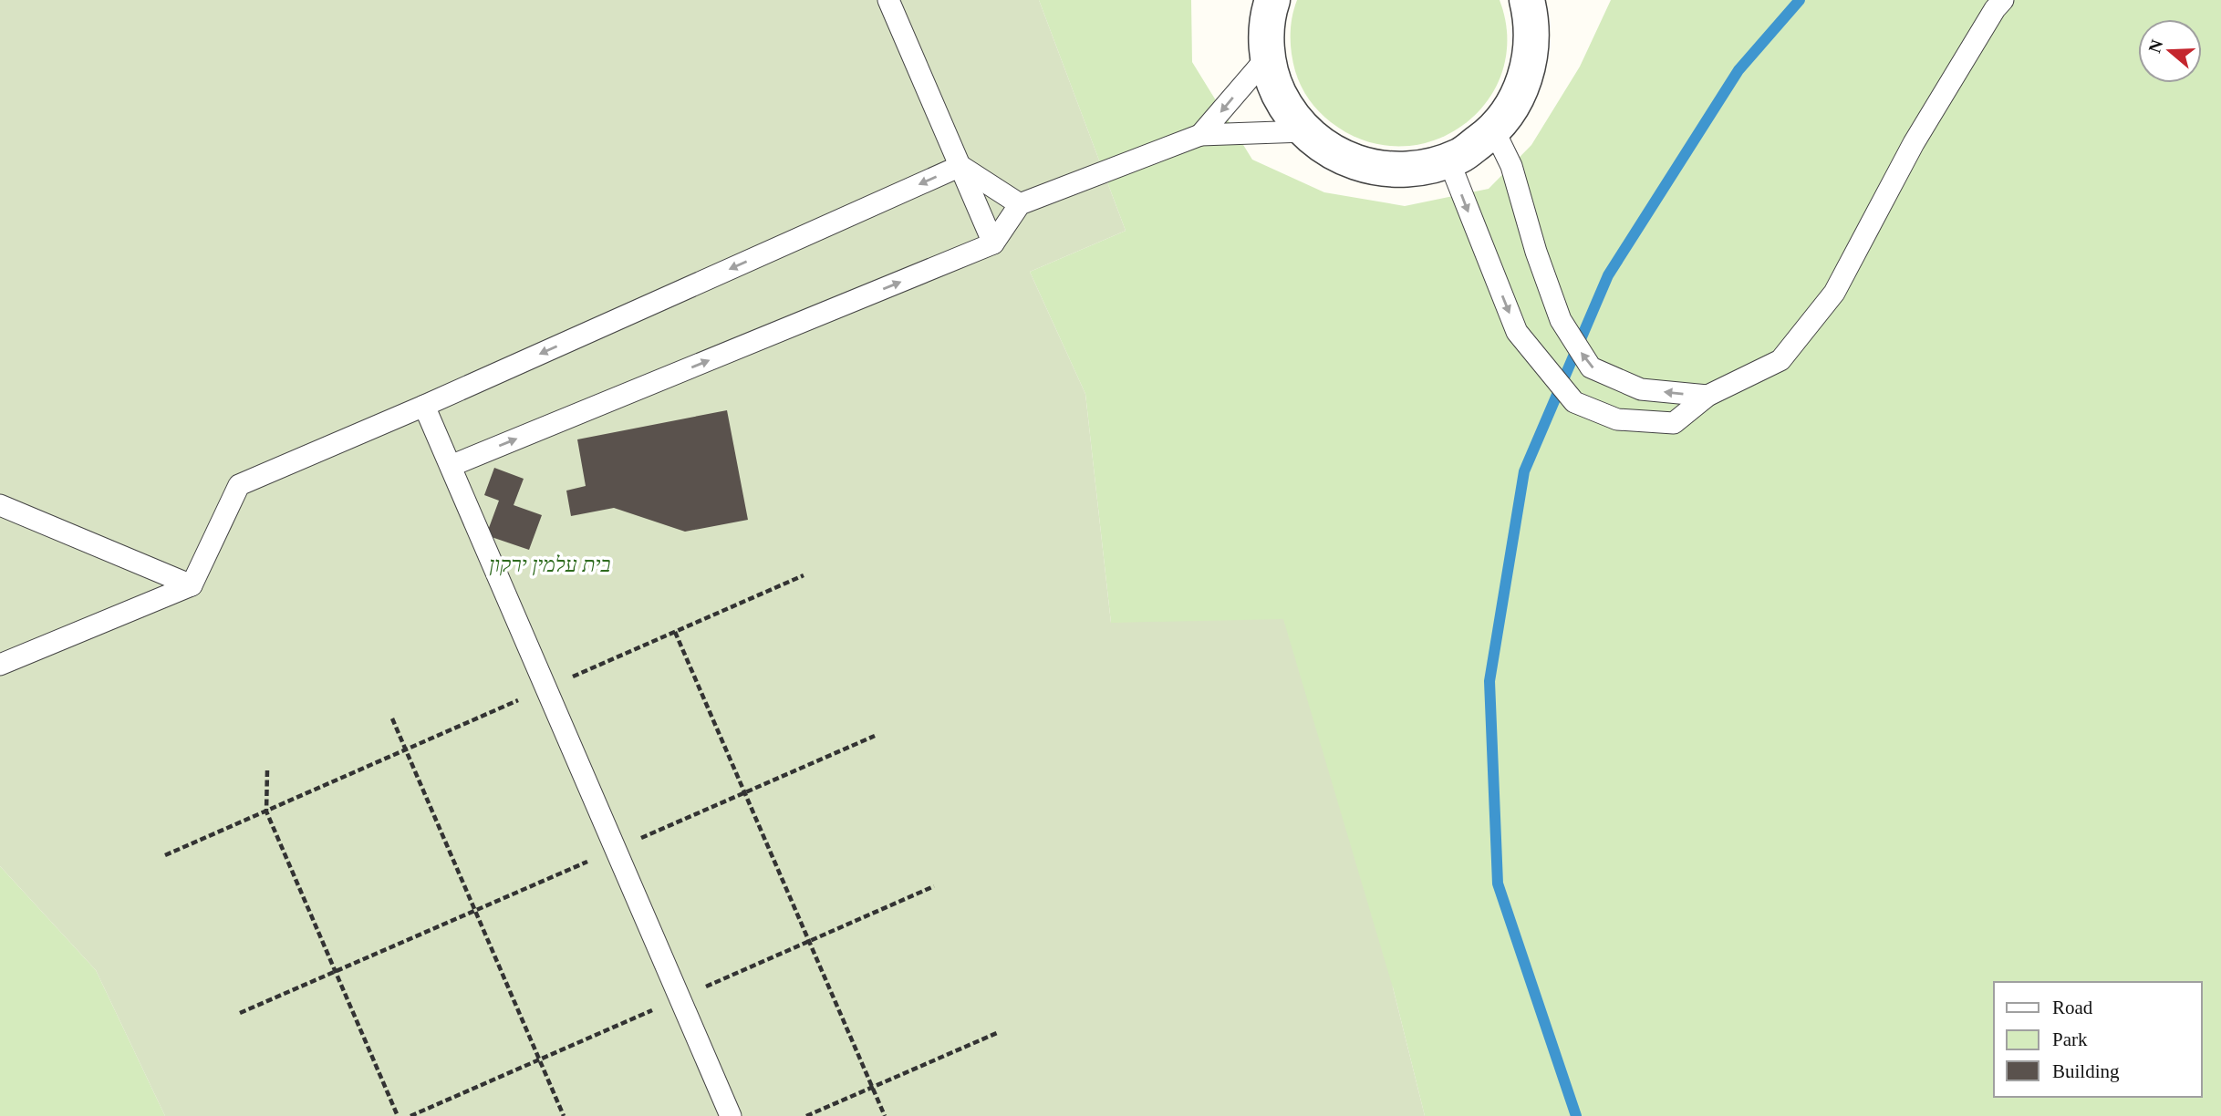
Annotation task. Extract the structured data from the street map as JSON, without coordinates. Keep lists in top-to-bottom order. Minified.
{"parks":["בית עלמין ירקון"],"legend":["Road","Park","Building"],"north":"left"}
